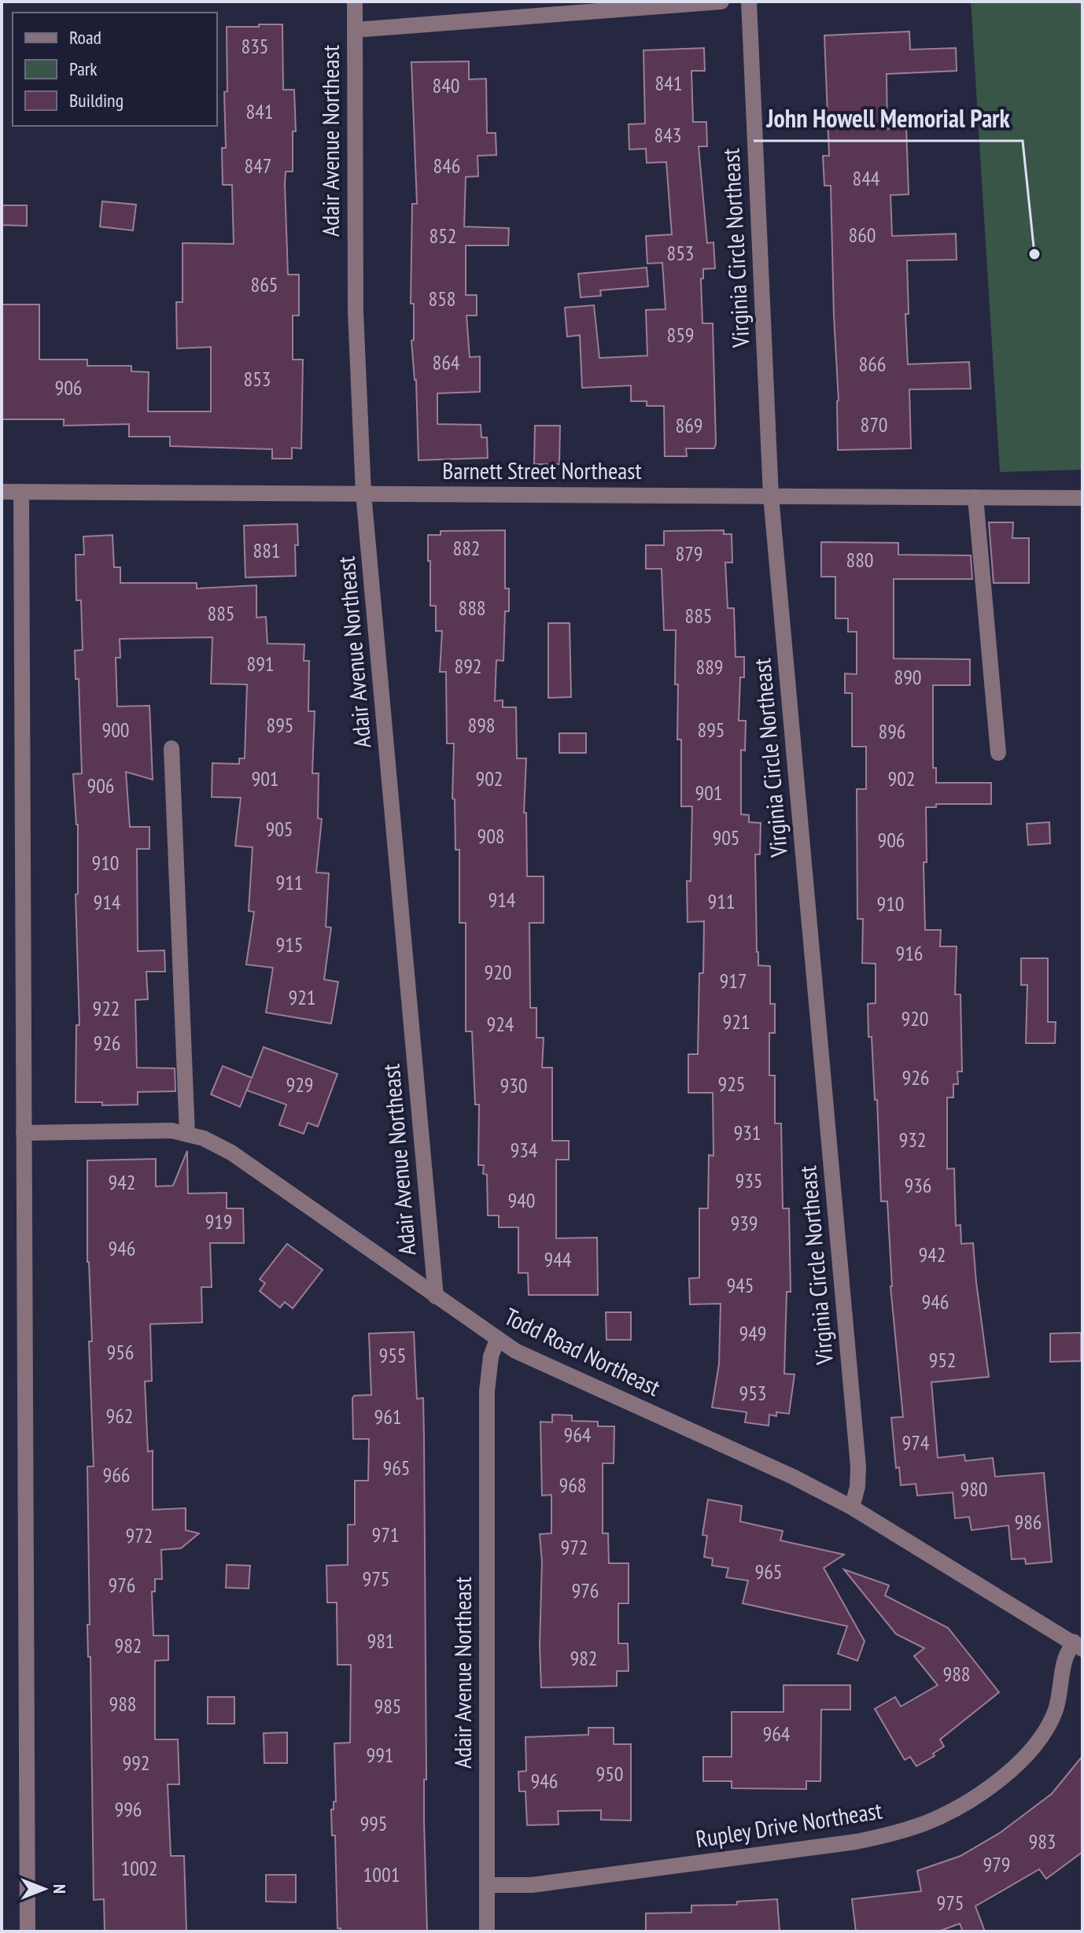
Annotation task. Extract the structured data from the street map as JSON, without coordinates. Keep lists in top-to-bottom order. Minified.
{"streets":{"street":["Adair Avenue Northeast","Virginia Circle Northeast","Barnett Street Northeast","Todd Road Northeast","Rupley Drive Northeast"]},"crossings":[["Adair Avenue Northeast","Barnett Street Northeast"],["Adair Avenue Northeast","Todd Road Northeast"],["Adair Avenue Northeast","Rupley Drive Northeast"],["Virginia Circle Northeast","Barnett Street Northeast"],["Virginia Circle Northeast","Todd Road Northeast"],["Todd Road Northeast","Rupley Drive Northeast"]],"places":["John Howell Memorial Park"],"house_numbers":["835","841","840","841","843","847","846","844","860","852","853","865","858","859","864","866","853","906","870","869","882","881","879","880","888","885","885","891","892","889","890","895","898","900","895","896","901","902","902","906","901","905","908","905","906","910","911","914","911","914","910","915","916","920","917","921","922","920","921","924","926","926","925","929","930","931","932","934","935","942","936","940","919","939","946","942","944","945","946","949","956","955","952","953","962","961","964","974","965","966","968","980","986","971","972","972","965","975","976","976","981","982","982","988","988","985","964","991","992","950","946","996","995","983","979","1002","1001","975"],"legend":["Road","Park","Building"],"north":"right"}
